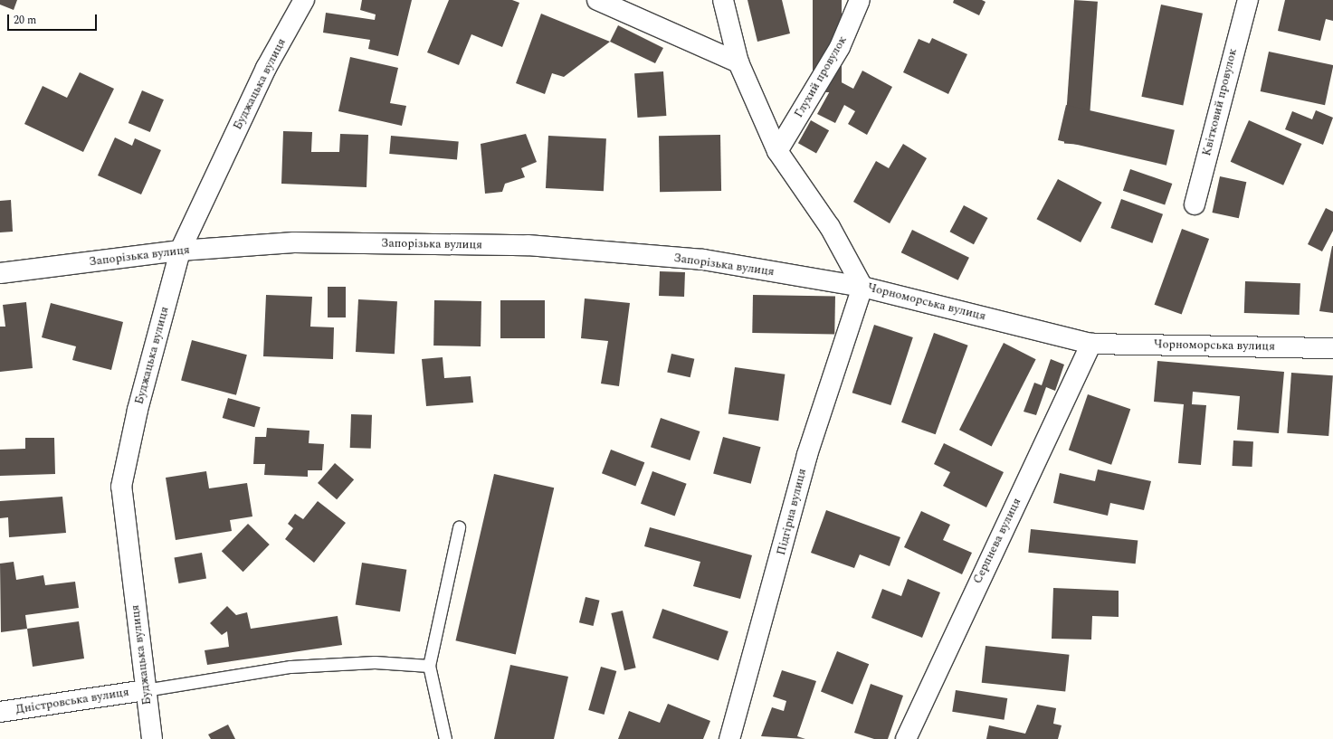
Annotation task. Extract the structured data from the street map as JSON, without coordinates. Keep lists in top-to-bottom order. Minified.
{"streets":{"street":["Глухий провулок","Буджацька вулиця","Квітковий провулок","Запорізька вулиця","Чорноморська вулиця","Підгірна вулиця","Серпнева вулиця","Дністровська вулиця"]},"crossings":[["Глухий провулок","Чорноморська вулиця"],["Буджацька вулиця","Запорізька вулиця"],["Буджацька вулиця","Дністровська вулиця"],["Запорізька вулиця","Чорноморська вулиця"],["Запорізька вулиця","Підгірна вулиця"],["Чорноморська вулиця","Підгірна вулиця"],["Чорноморська вулиця","Серпнева вулиця"]],"scale_bar":"20 m"}
